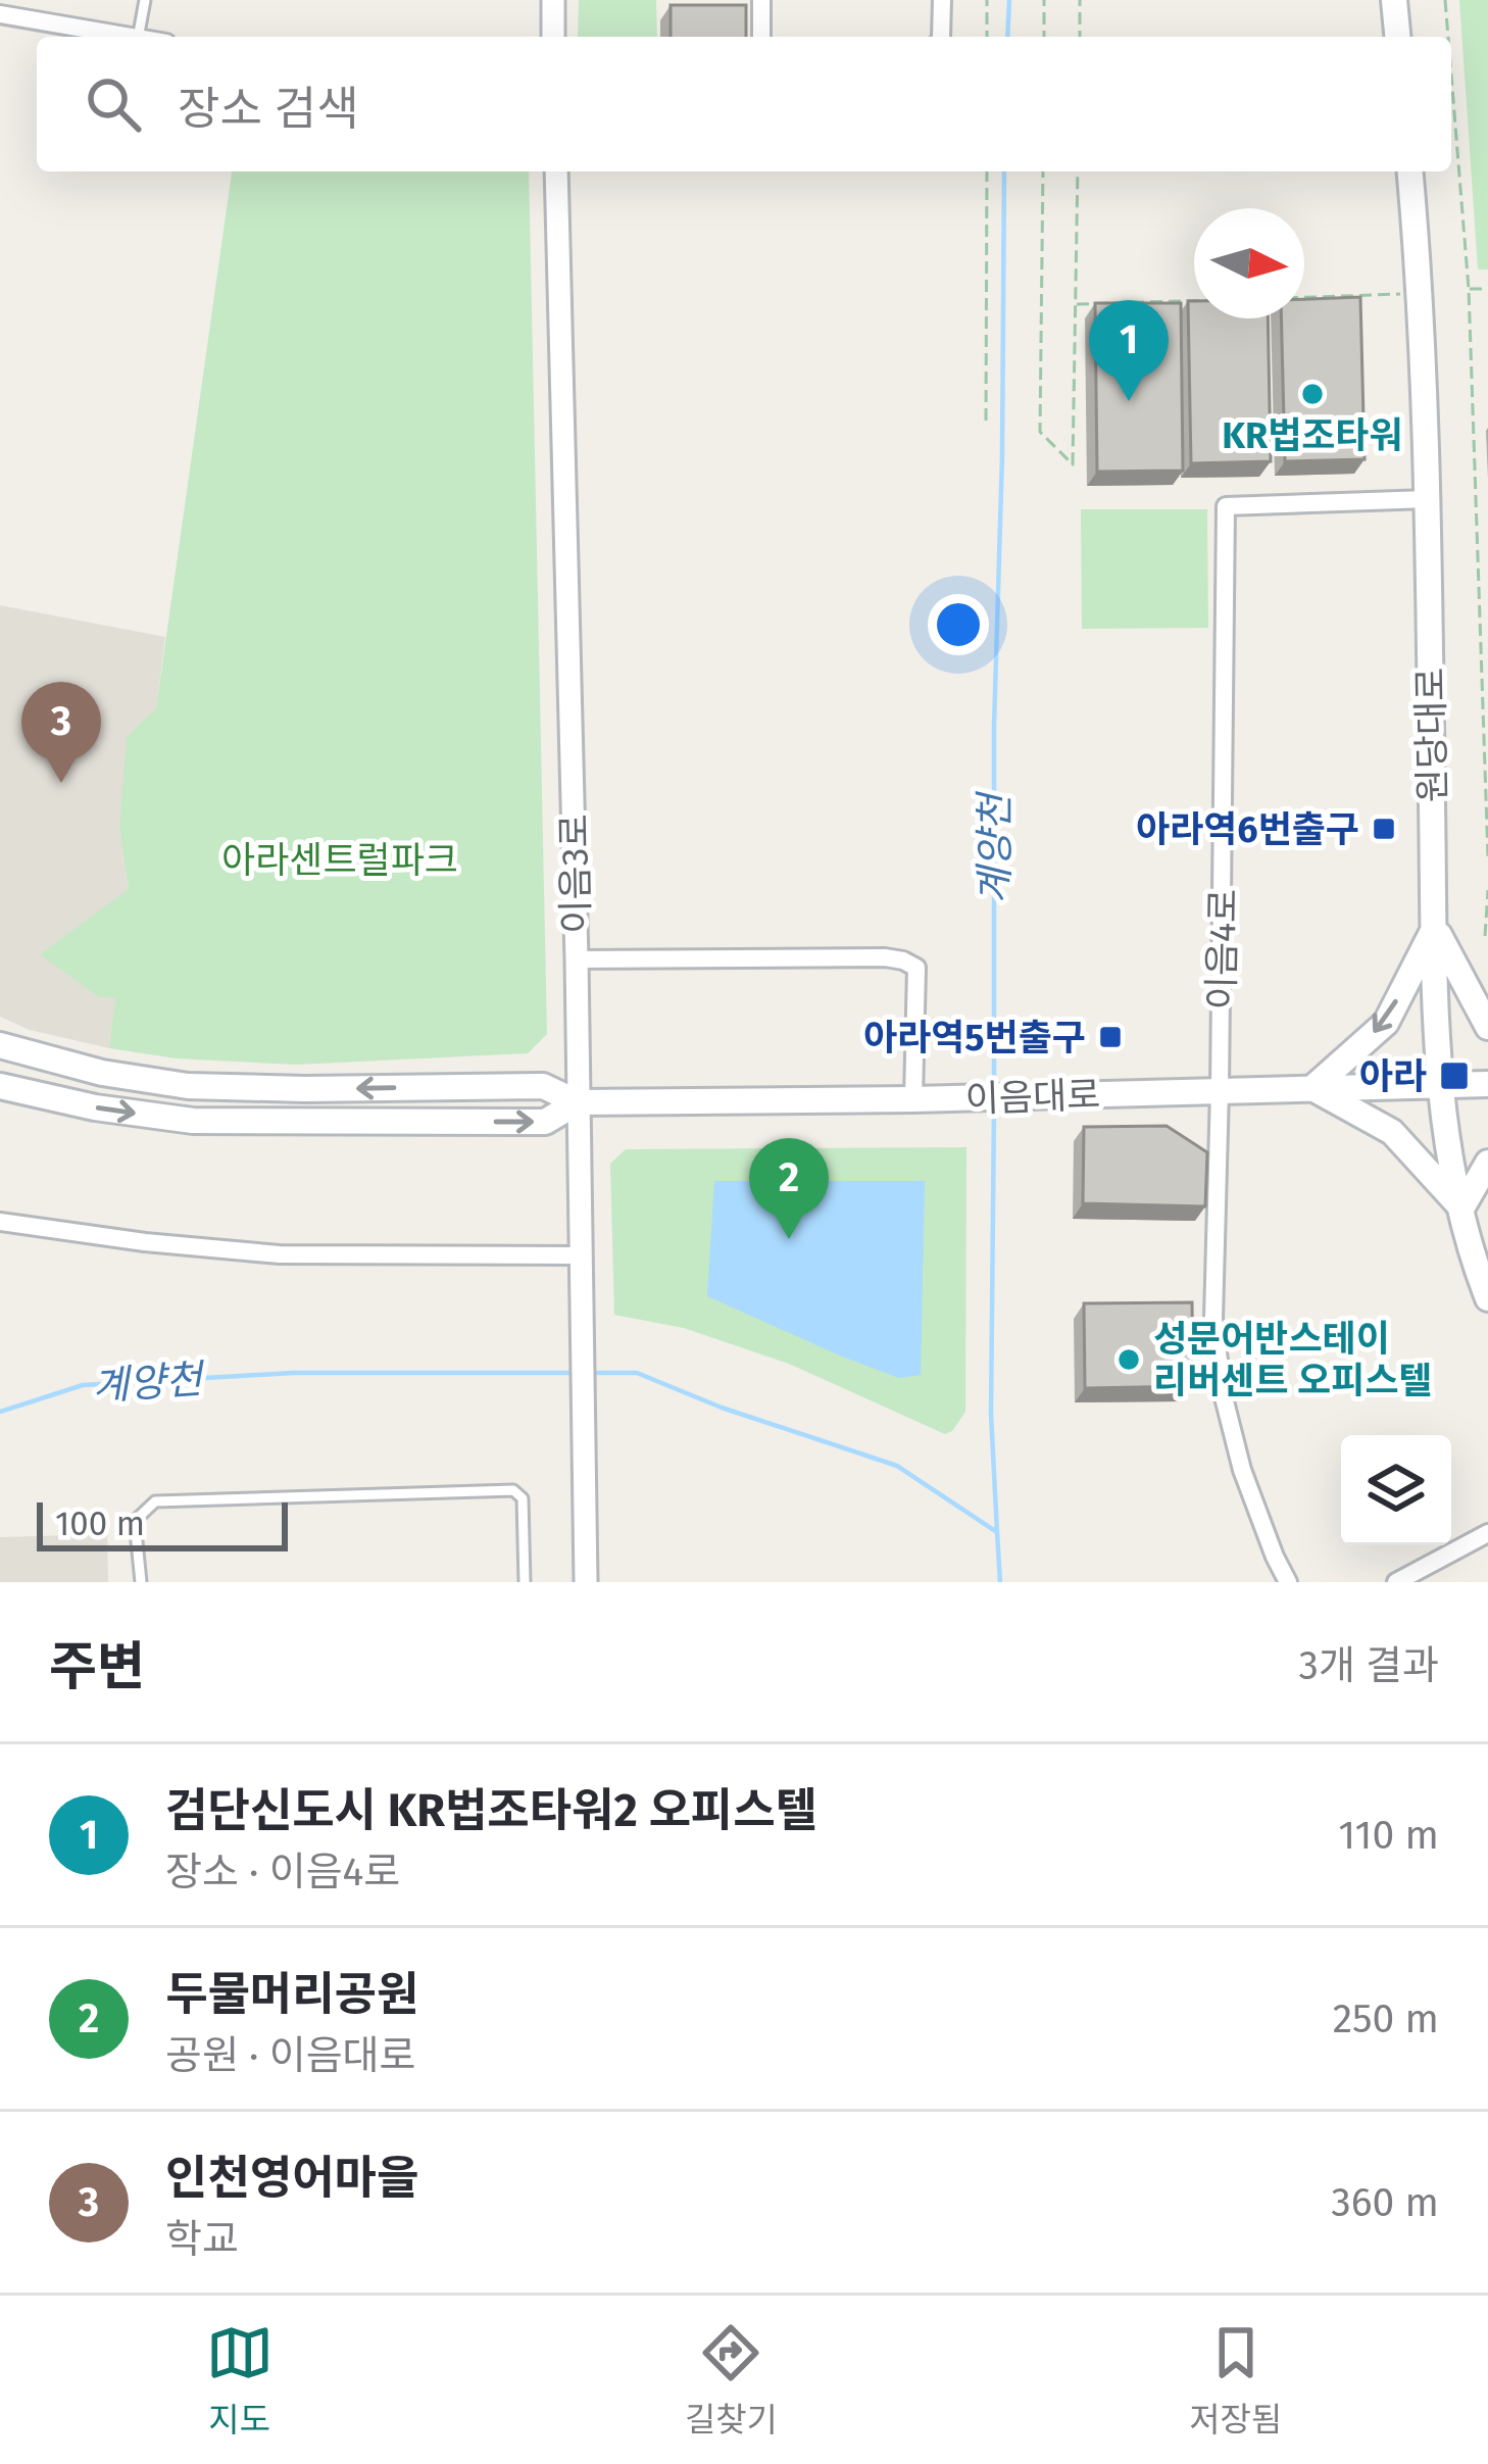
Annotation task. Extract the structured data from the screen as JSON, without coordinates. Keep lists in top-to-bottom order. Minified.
{"streets":{"main road":["원당대로","이음대로"],"street":["이음3로","이음4로"]},"crossings":[["원당대로","이음4로"],["원당대로","이음대로"],["이음3로","이음대로"],["이음4로","이음대로"]],"water":["계양천"],"parks":["아라센트럴파크"],"places":{"other":["KR법조타워","성문어반스테이 리버센트 오피스텔"],"transit":["아라역6번출구","아라역5번출구","아라"]},"scale_bar":"100 m","north":"right","page":{"search":"장소 검색","pins":["1","3","2"],"scale":"100 m","heading":["주변","3개 결과"],"list":[{"mark":"1","name":"검단신도시 KR법조타워2 오피스텔","note":"장소 · 이음4로","value":"110 m"},{"mark":"2","name":"두물머리공원","note":"공원 · 이음대로","value":"250 m"},{"mark":"3","name":"인천영어마을","note":"학교","value":"360 m"}],"nav":["지도","길찾기","저장됨"]}}
